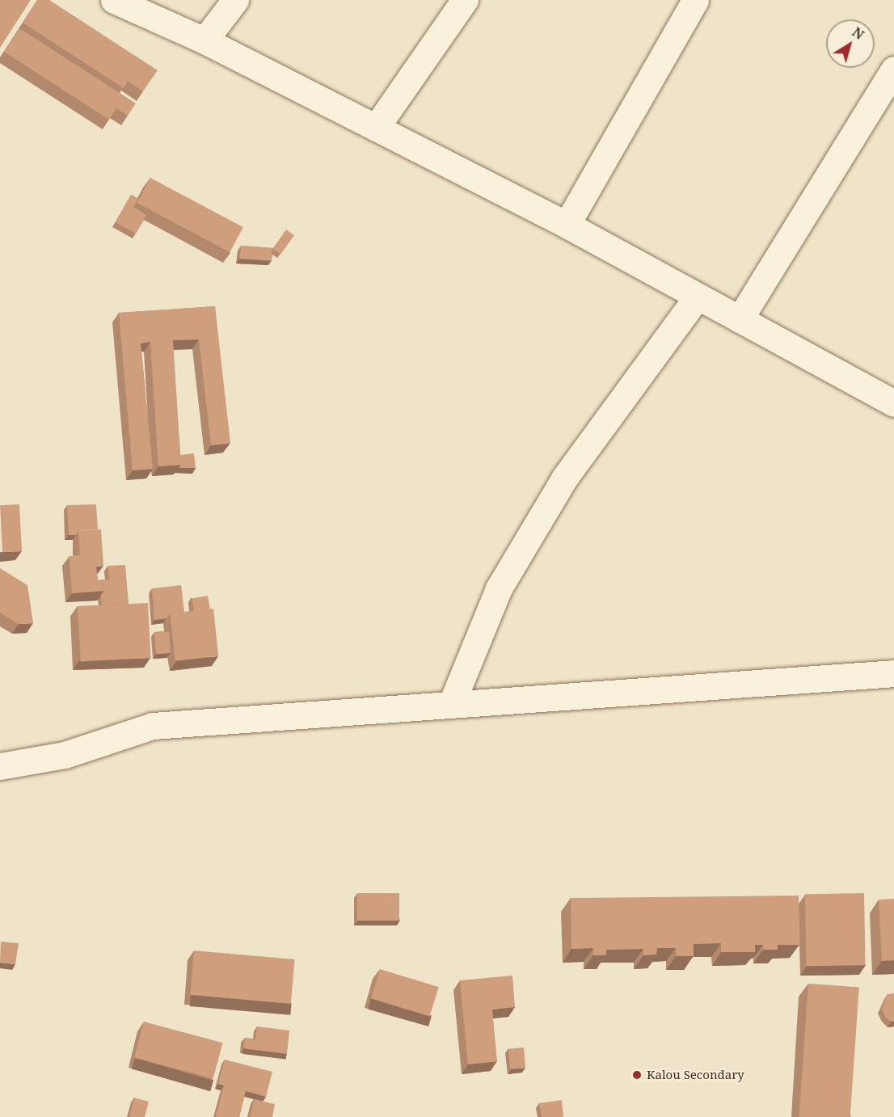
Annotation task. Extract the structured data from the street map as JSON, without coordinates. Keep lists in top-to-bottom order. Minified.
{"places":["Kalou Secondary"],"north":"top right"}
